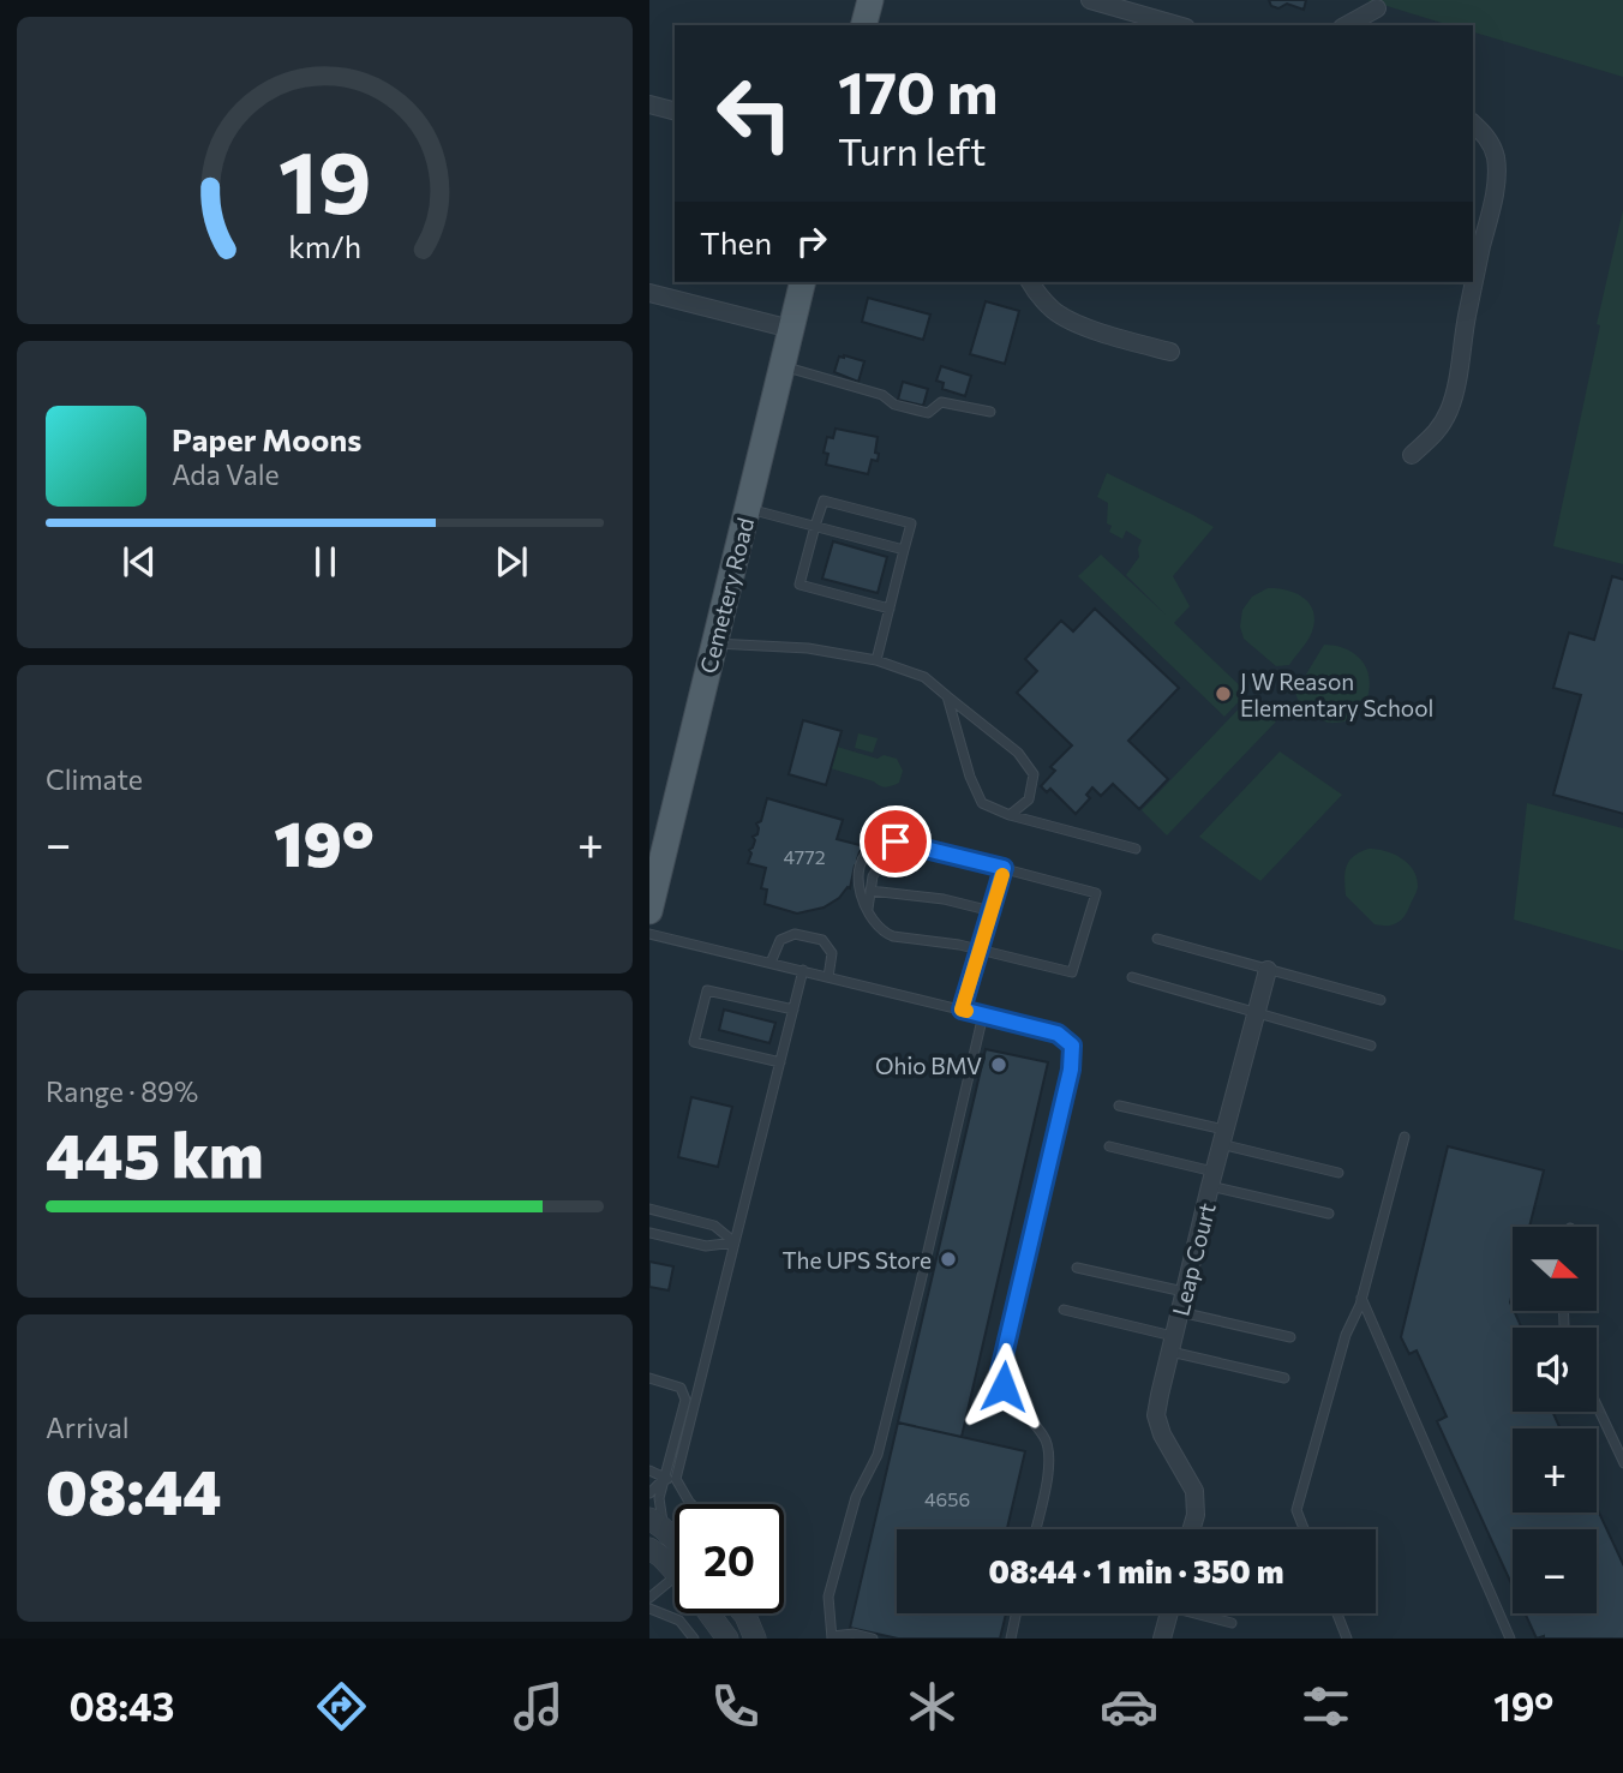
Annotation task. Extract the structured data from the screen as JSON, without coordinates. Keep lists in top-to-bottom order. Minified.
{"streets":{"main road":["Cemetery Road"],"street":["Leap Court"]},"places":["J W Reason Elementary School","Ohio BMV","The UPS Store"],"house_numbers":["4772","4656"],"north":"right","page":{"turn":["170 m","Turn left"],"then":"Then","song":["Paper Moons","Ada Vale"],"tile":["Climate",["Range · 89%","445 km"],["Arrival","08:44"]],"heat":["−","19°","+"],"map_buttons":["+","−"],"limit":"20","trip":"08:44 · 1 min · 350 m","tabs":["08:43","19°"],"gauge":["19","km/h"]}}
